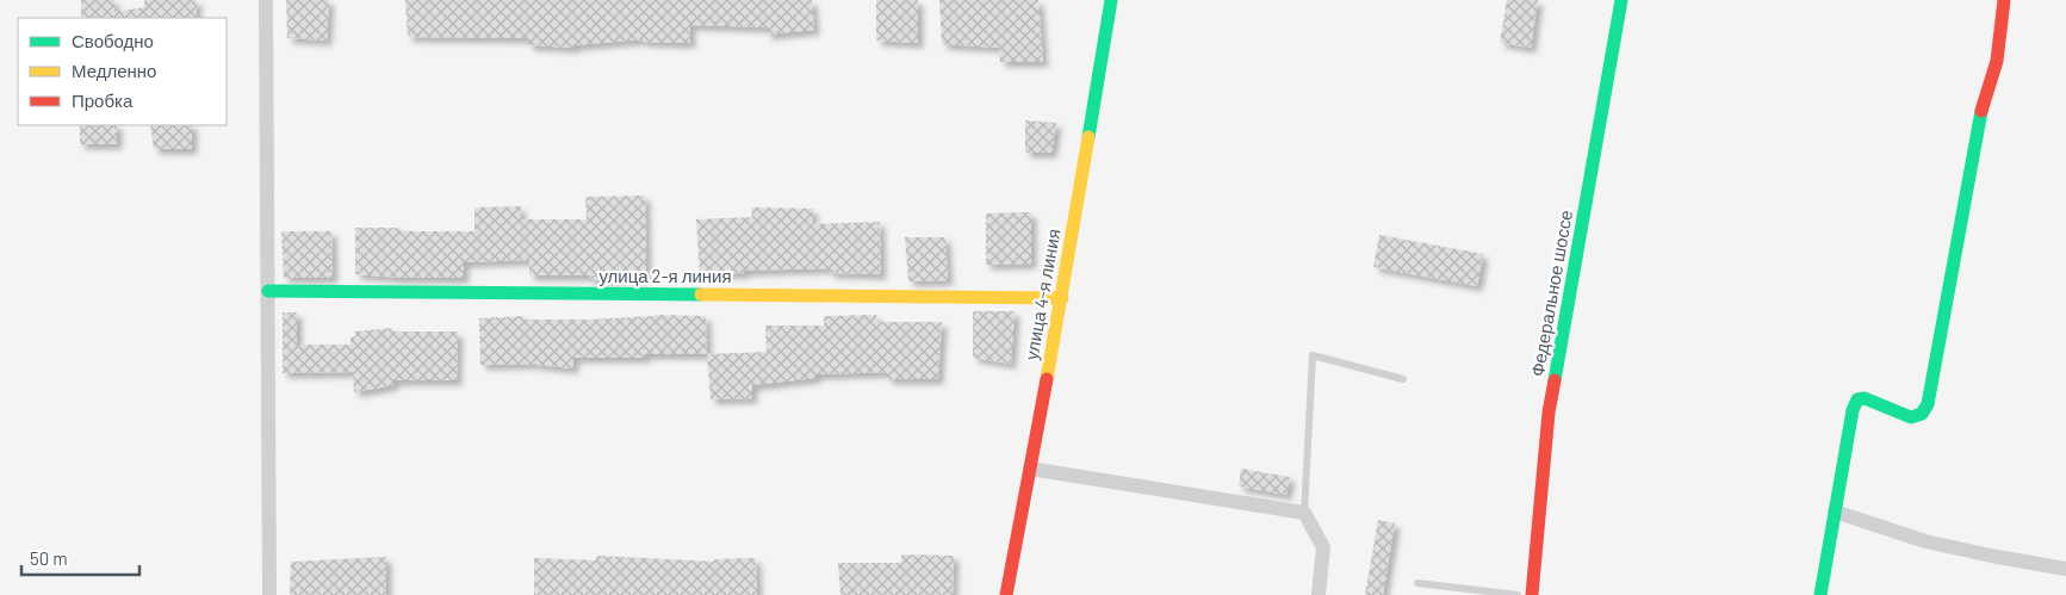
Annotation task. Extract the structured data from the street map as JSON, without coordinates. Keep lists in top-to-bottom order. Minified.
{"streets":{"main road":["улица 2-я линия","Федеральное шоссе","улица 4-я линия"]},"crossings":[["улица 2-я линия","улица 4-я линия"]],"legend":["Свободно","Медленно","Пробка"],"scale_bar":"50 m"}
